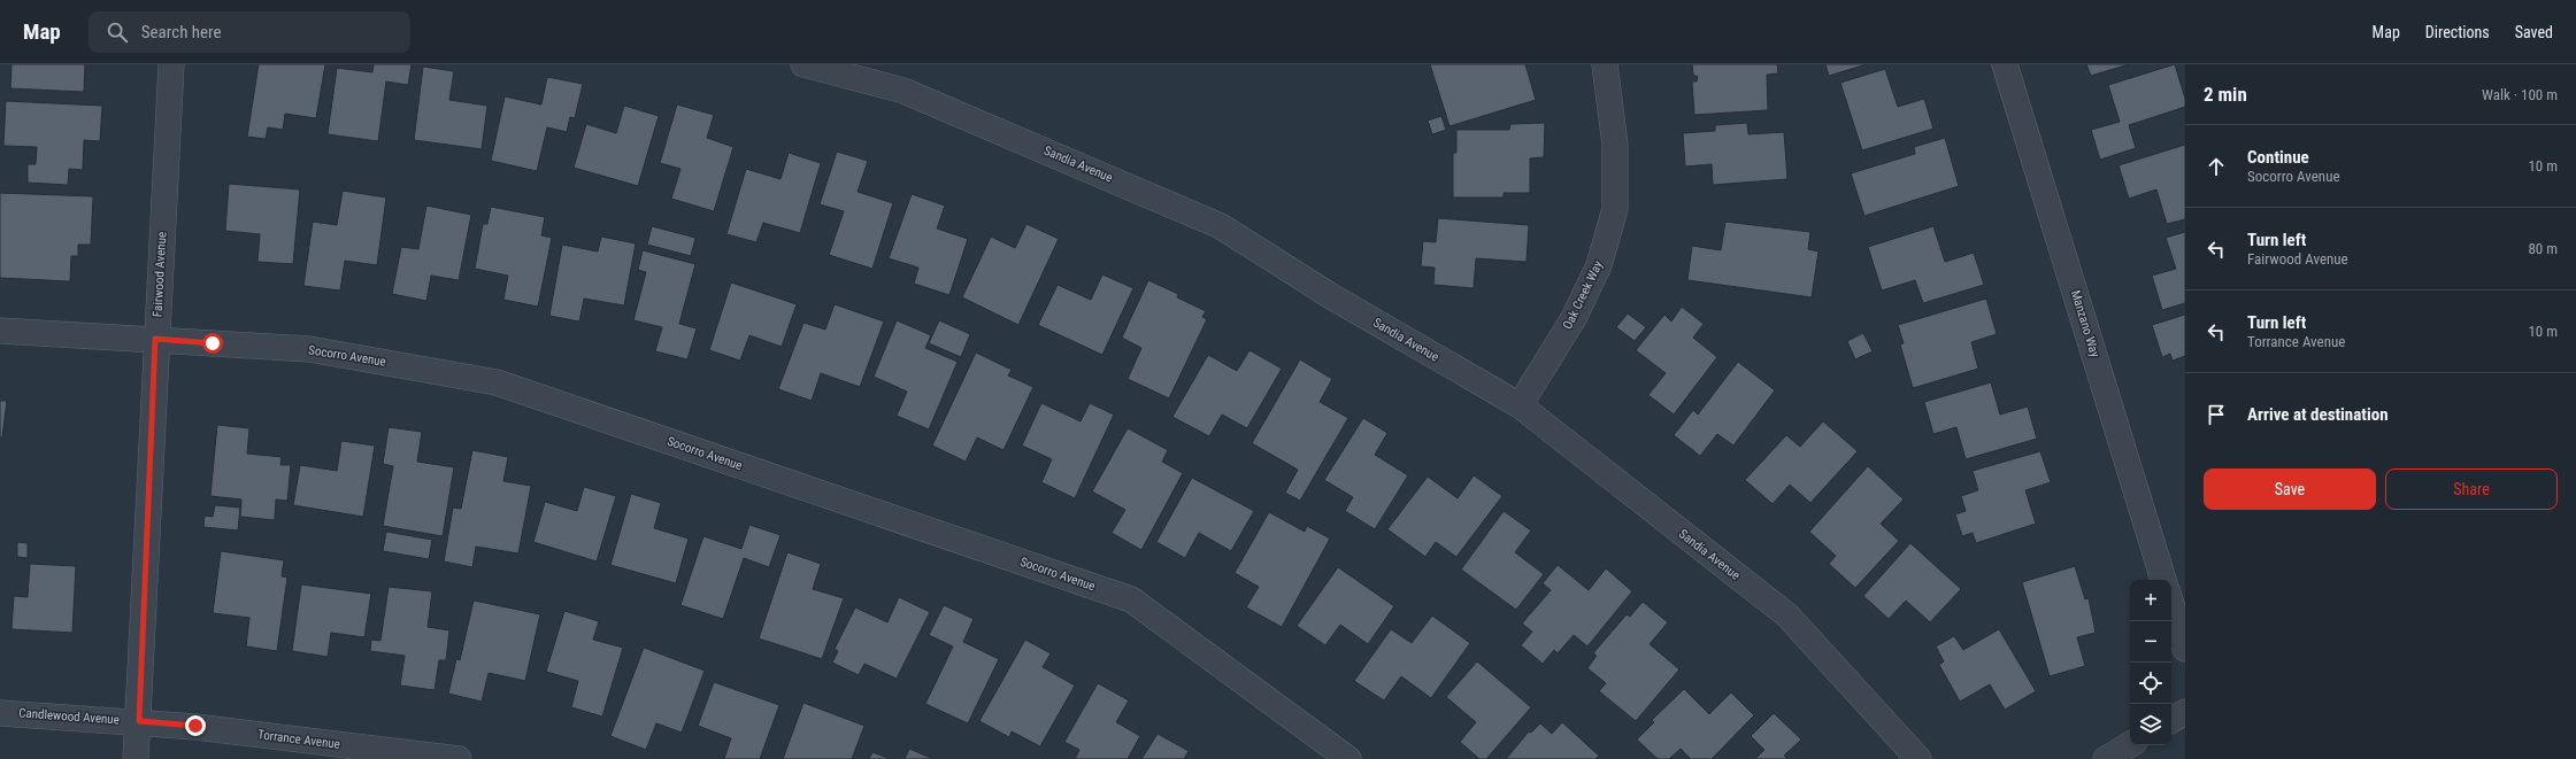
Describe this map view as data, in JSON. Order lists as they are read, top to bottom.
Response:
{
  "streets": {
    "street": [
      "Sandia Avenue",
      "Fairwood Avenue",
      "Oak Creek Way",
      "Manzano Way",
      "Socorro Avenue",
      "Candlewood Avenue",
      "Torrance Avenue"
    ]
  },
  "crossings": [
    ["Sandia Avenue", "Oak Creek Way"],
    ["Fairwood Avenue", "Socorro Avenue"],
    ["Fairwood Avenue", "Candlewood Avenue"],
    ["Fairwood Avenue", "Torrance Avenue"],
    ["Candlewood Avenue", "Torrance Avenue"]
  ],
  "page": {
    "header": "Map",
    "search": "Search here",
    "nav": ["Map", "Directions", "Saved"],
    "heading": ["2 min", "Walk · 100 m"],
    "list": [
      ["Continue", "Socorro Avenue", "10 m"],
      ["Turn left", "Fairwood Avenue", "80 m"],
      ["Turn left", "Torrance Avenue", "10 m"],
      "Arrive at destination"
    ],
    "buttons": ["Save", "Share"],
    "map_buttons": ["+", "−"]
  }
}
